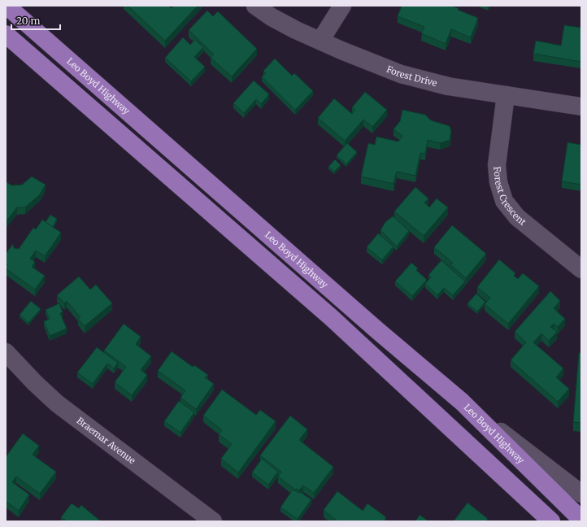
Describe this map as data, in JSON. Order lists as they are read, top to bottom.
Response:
{
  "streets": {
    "highway": ["Leo Boyd Highway"],
    "street": ["Forest Drive", "Forest Crescent", "Braemar Avenue"]
  },
  "crossings": [
    ["Forest Drive", "Forest Crescent"]
  ],
  "scale_bar": "20 m"
}
